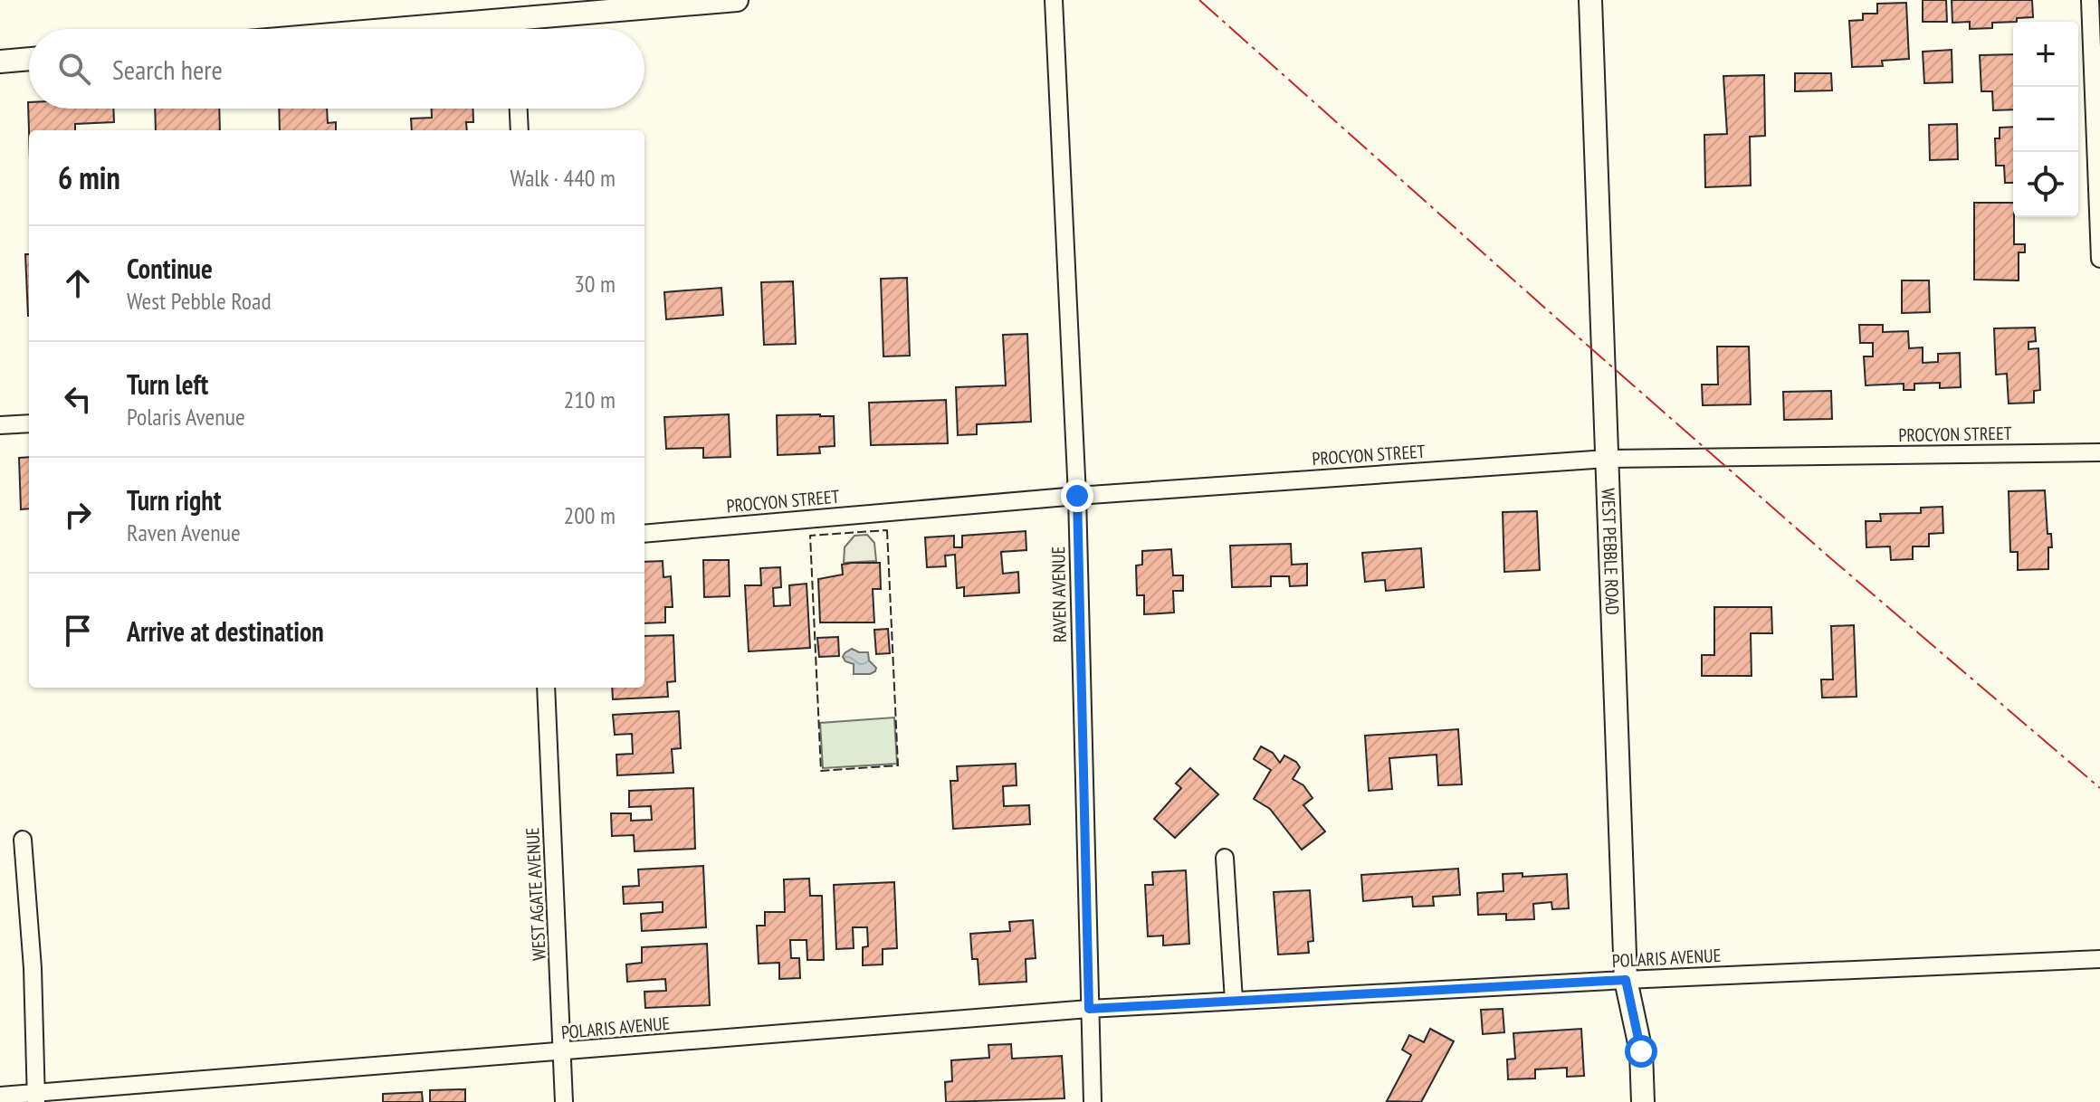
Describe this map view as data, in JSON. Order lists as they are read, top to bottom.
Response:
{
  "streets": {
    "street": [
      "PROCYON STREET",
      "WEST PEBBLE ROAD",
      "RAVEN AVENUE",
      "WEST AGATE AVENUE",
      "POLARIS AVENUE"
    ]
  },
  "crossings": [
    ["PROCYON STREET", "WEST PEBBLE ROAD"],
    ["PROCYON STREET", "RAVEN AVENUE"],
    ["WEST PEBBLE ROAD", "POLARIS AVENUE"],
    ["RAVEN AVENUE", "POLARIS AVENUE"],
    ["WEST AGATE AVENUE", "POLARIS AVENUE"]
  ],
  "page": {
    "map_buttons": ["+", "−"],
    "search": "Search here",
    "heading": ["6 min", "Walk · 440 m"],
    "list": [
      ["Continue", "West Pebble Road", "30 m"],
      ["Turn left", "Polaris Avenue", "210 m"],
      ["Turn right", "Raven Avenue", "200 m"],
      "Arrive at destination"
    ]
  }
}
